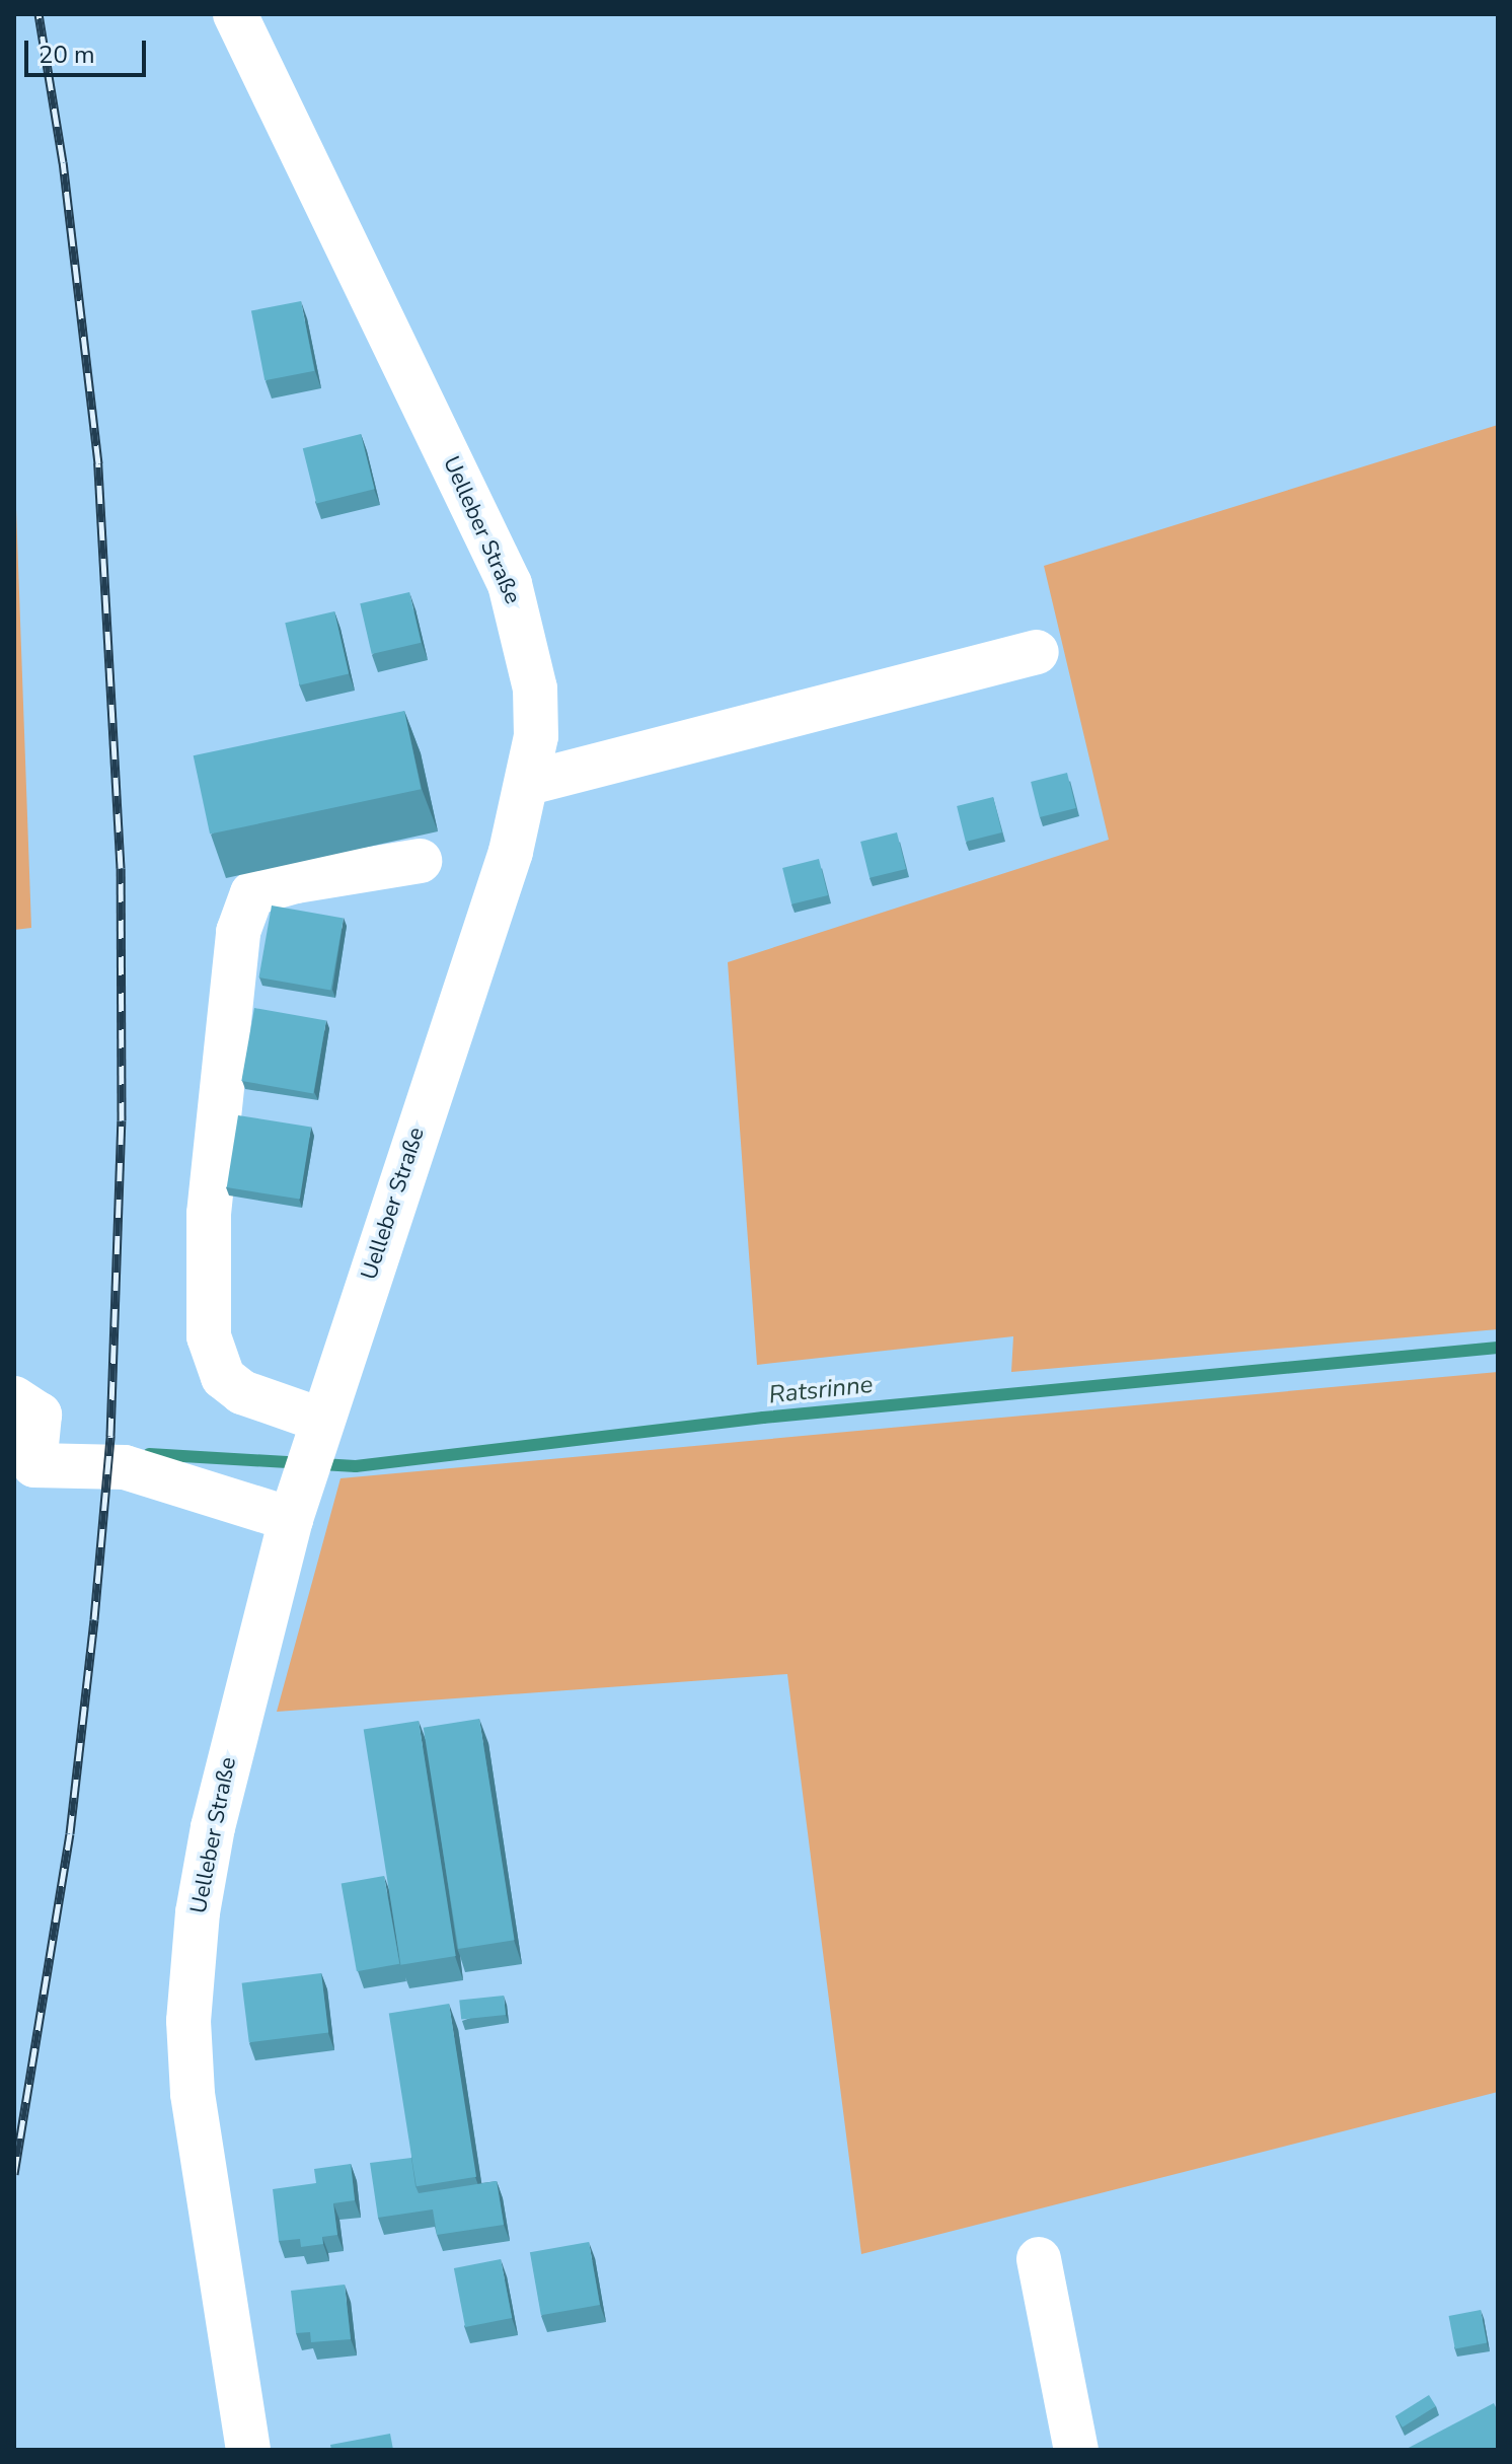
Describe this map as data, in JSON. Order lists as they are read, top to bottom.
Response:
{
  "streets": {
    "street": ["Uelleber Straße"]
  },
  "water": ["Ratsrinne"],
  "scale_bar": "20 m"
}
